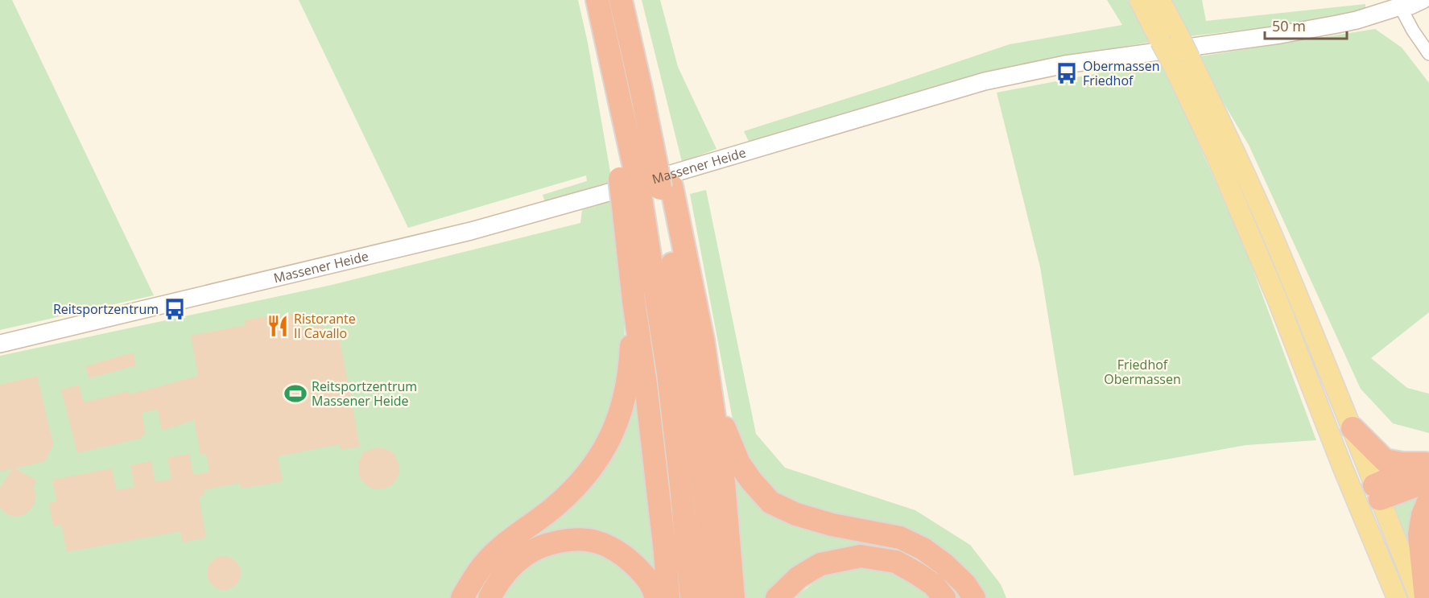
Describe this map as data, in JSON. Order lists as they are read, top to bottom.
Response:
{
  "streets": {
    "street": ["Massener Heide"]
  },
  "parks": ["Friedhof Obermassen"],
  "places": {
    "bus stop": ["Obermassen Friedhof", "Reitsportzentrum"],
    "restaurant": ["Ristorante Il Cavallo"],
    "sports": ["Reitsportzentrum Massener Heide"]
  },
  "scale_bar": "50 m"
}
